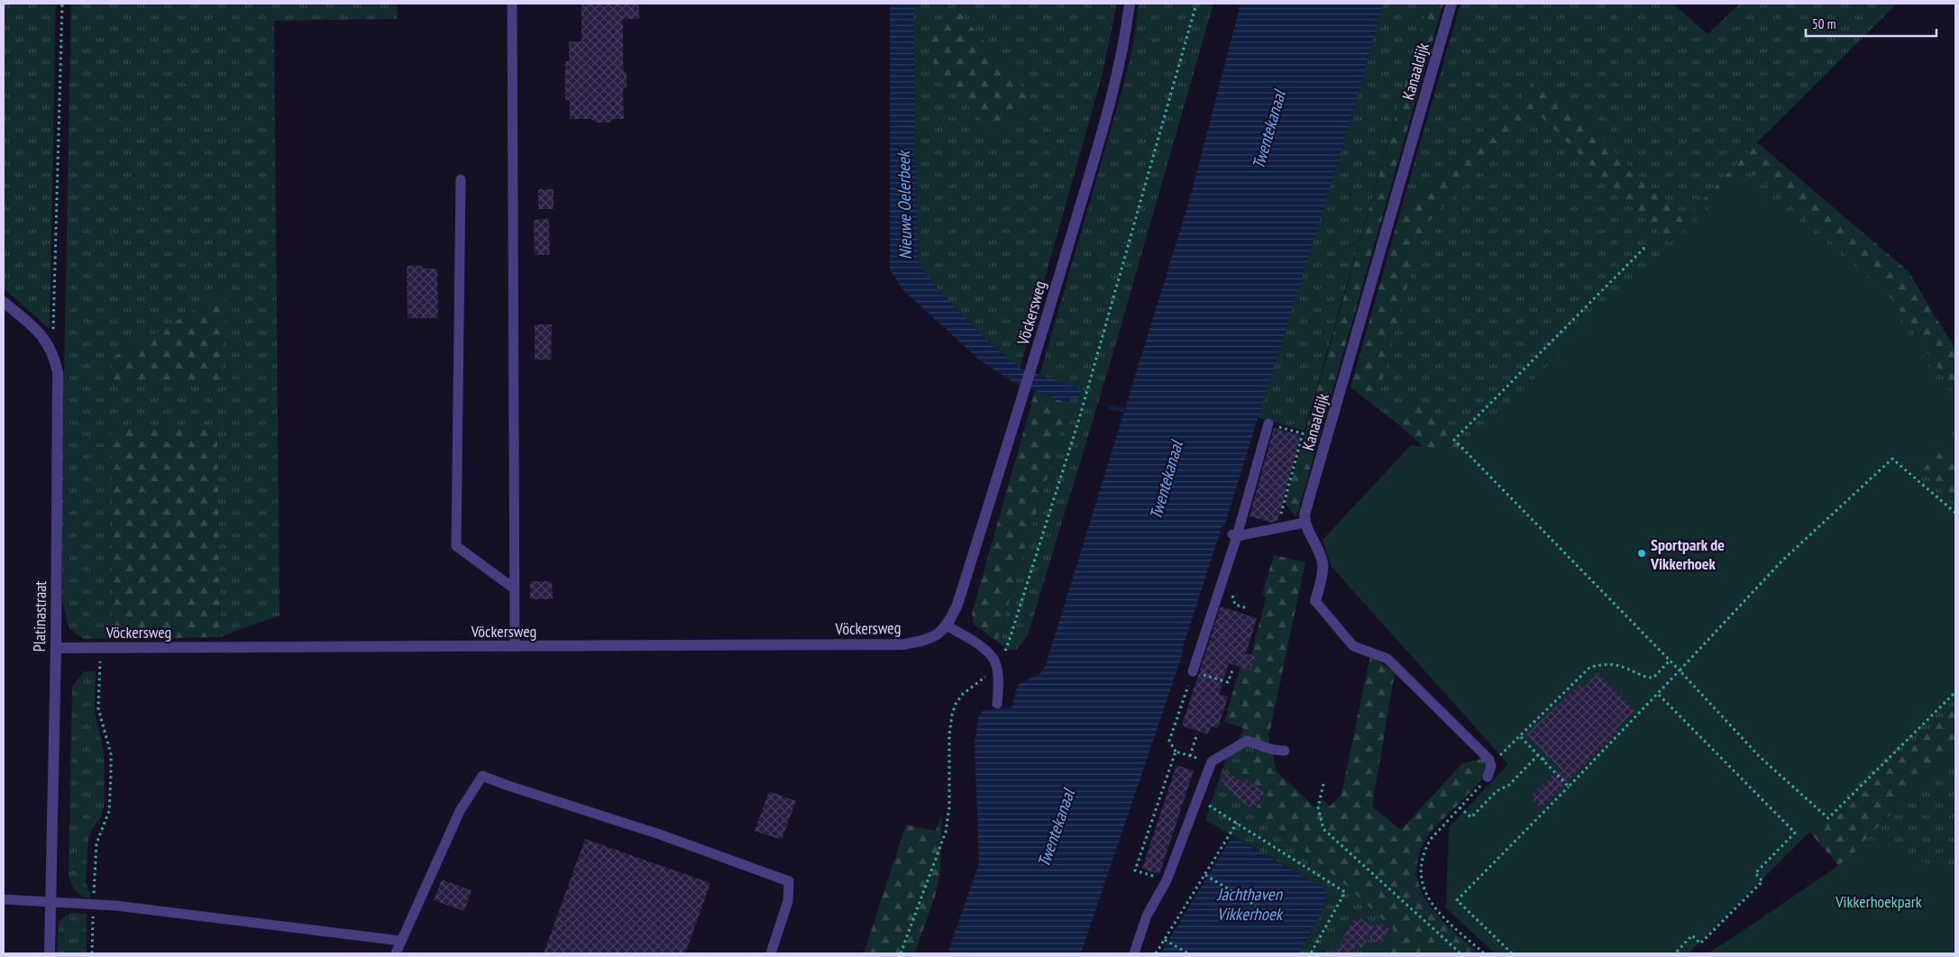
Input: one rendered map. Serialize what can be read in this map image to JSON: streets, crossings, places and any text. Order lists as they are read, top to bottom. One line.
{"streets":{"street":["Kanaaldijk","Vöckersweg","Platinastraat"]},"crossings":[["Vöckersweg","Platinastraat"]],"water":["Twentekanaal","Nieuwe Oelerbeek","Jachthaven Vikkerhoek"],"parks":["Vikkerhoekpark"],"places":["Sportpark de Vikkerhoek"],"scale_bar":"50 m"}
